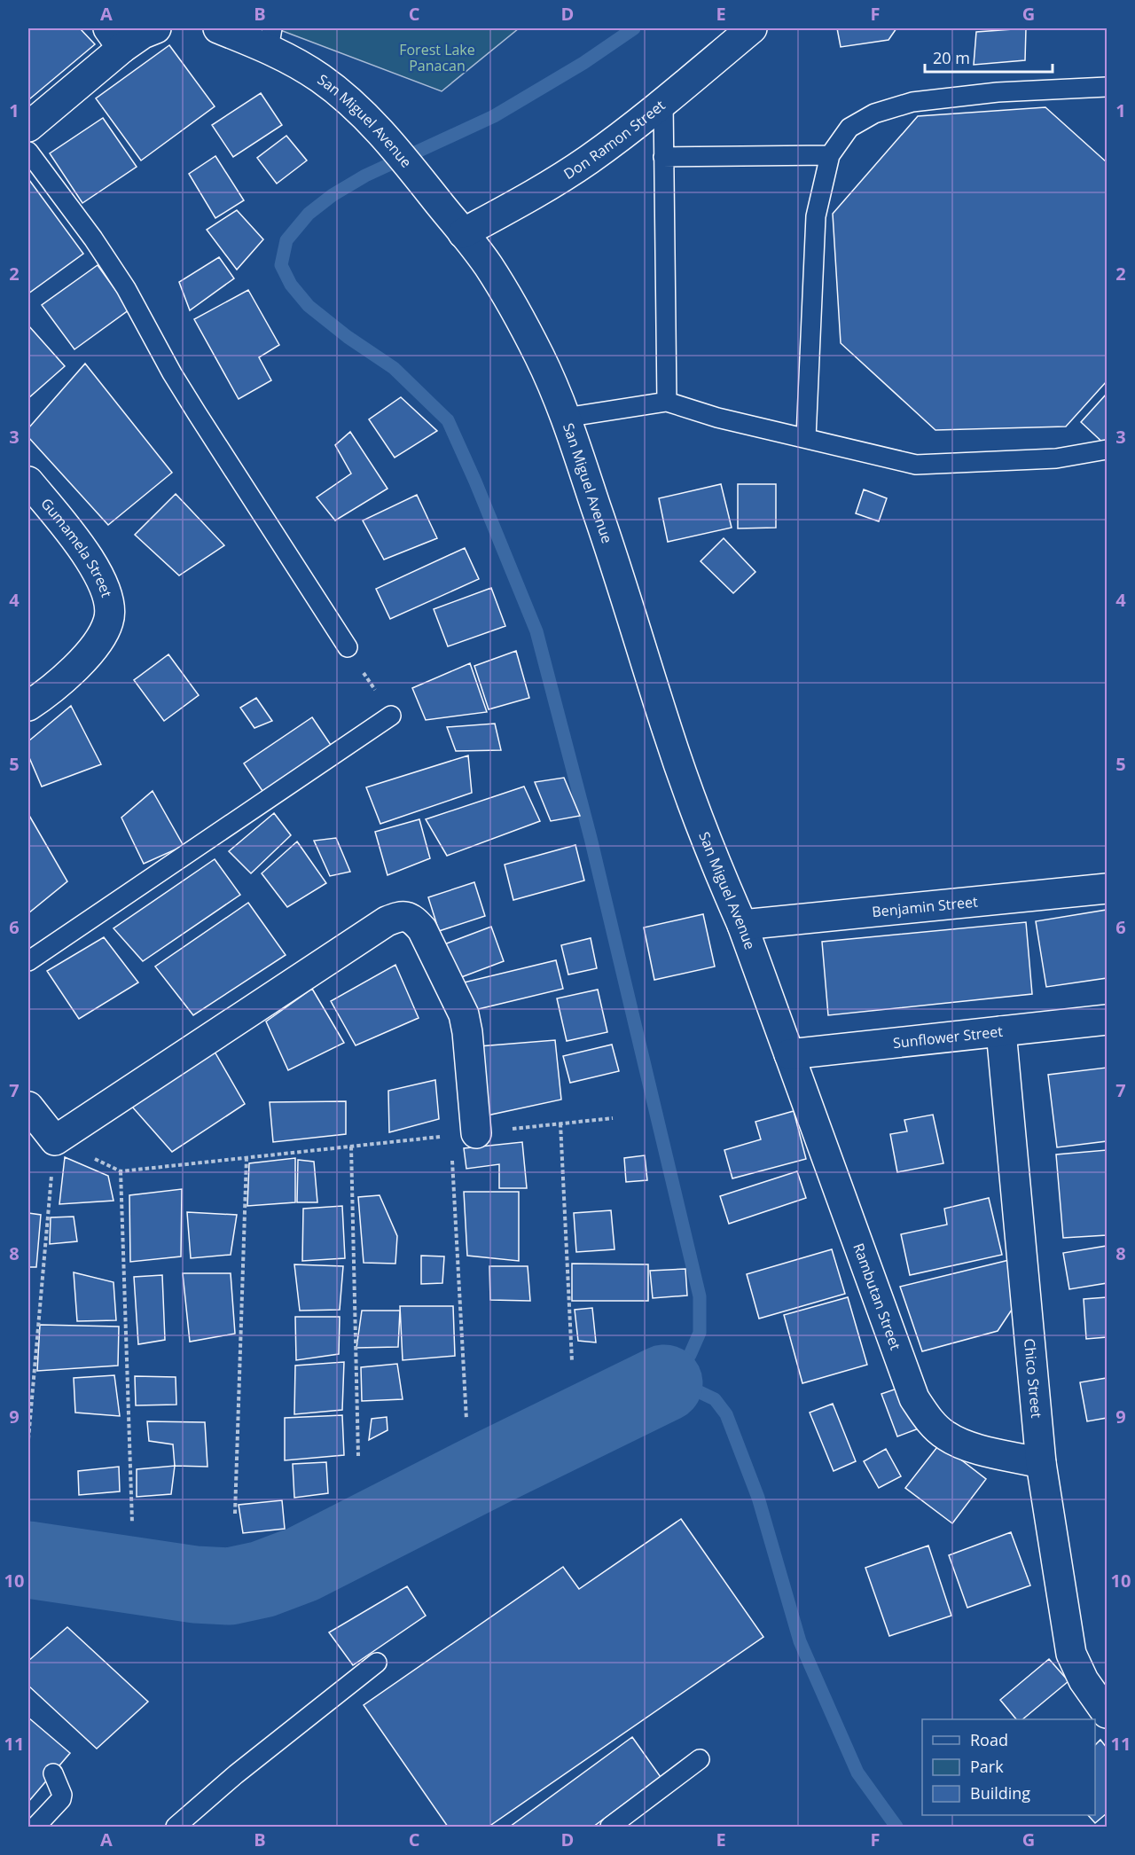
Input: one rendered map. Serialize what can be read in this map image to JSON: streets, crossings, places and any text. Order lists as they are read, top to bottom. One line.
{"streets":{"street":["San Miguel Avenue","Don Ramon Street","Gumamela Street","Benjamin Street","Sunflower Street","Rambutan Street","Chico Street"]},"crossings":[["San Miguel Avenue","Don Ramon Street"],["San Miguel Avenue","Benjamin Street"],["San Miguel Avenue","Sunflower Street"],["San Miguel Avenue","Rambutan Street"],["Sunflower Street","Rambutan Street"],["Sunflower Street","Chico Street"],["Rambutan Street","Chico Street"]],"parks":["Forest Lake Panacan"],"legend":["Road","Park","Building"],"scale_bar":"20 m","grid":{"columns":["A","B","C","D","E","F","G"],"rows":["1","2","3","4","5","6","7","8","9","10","11"]}}
